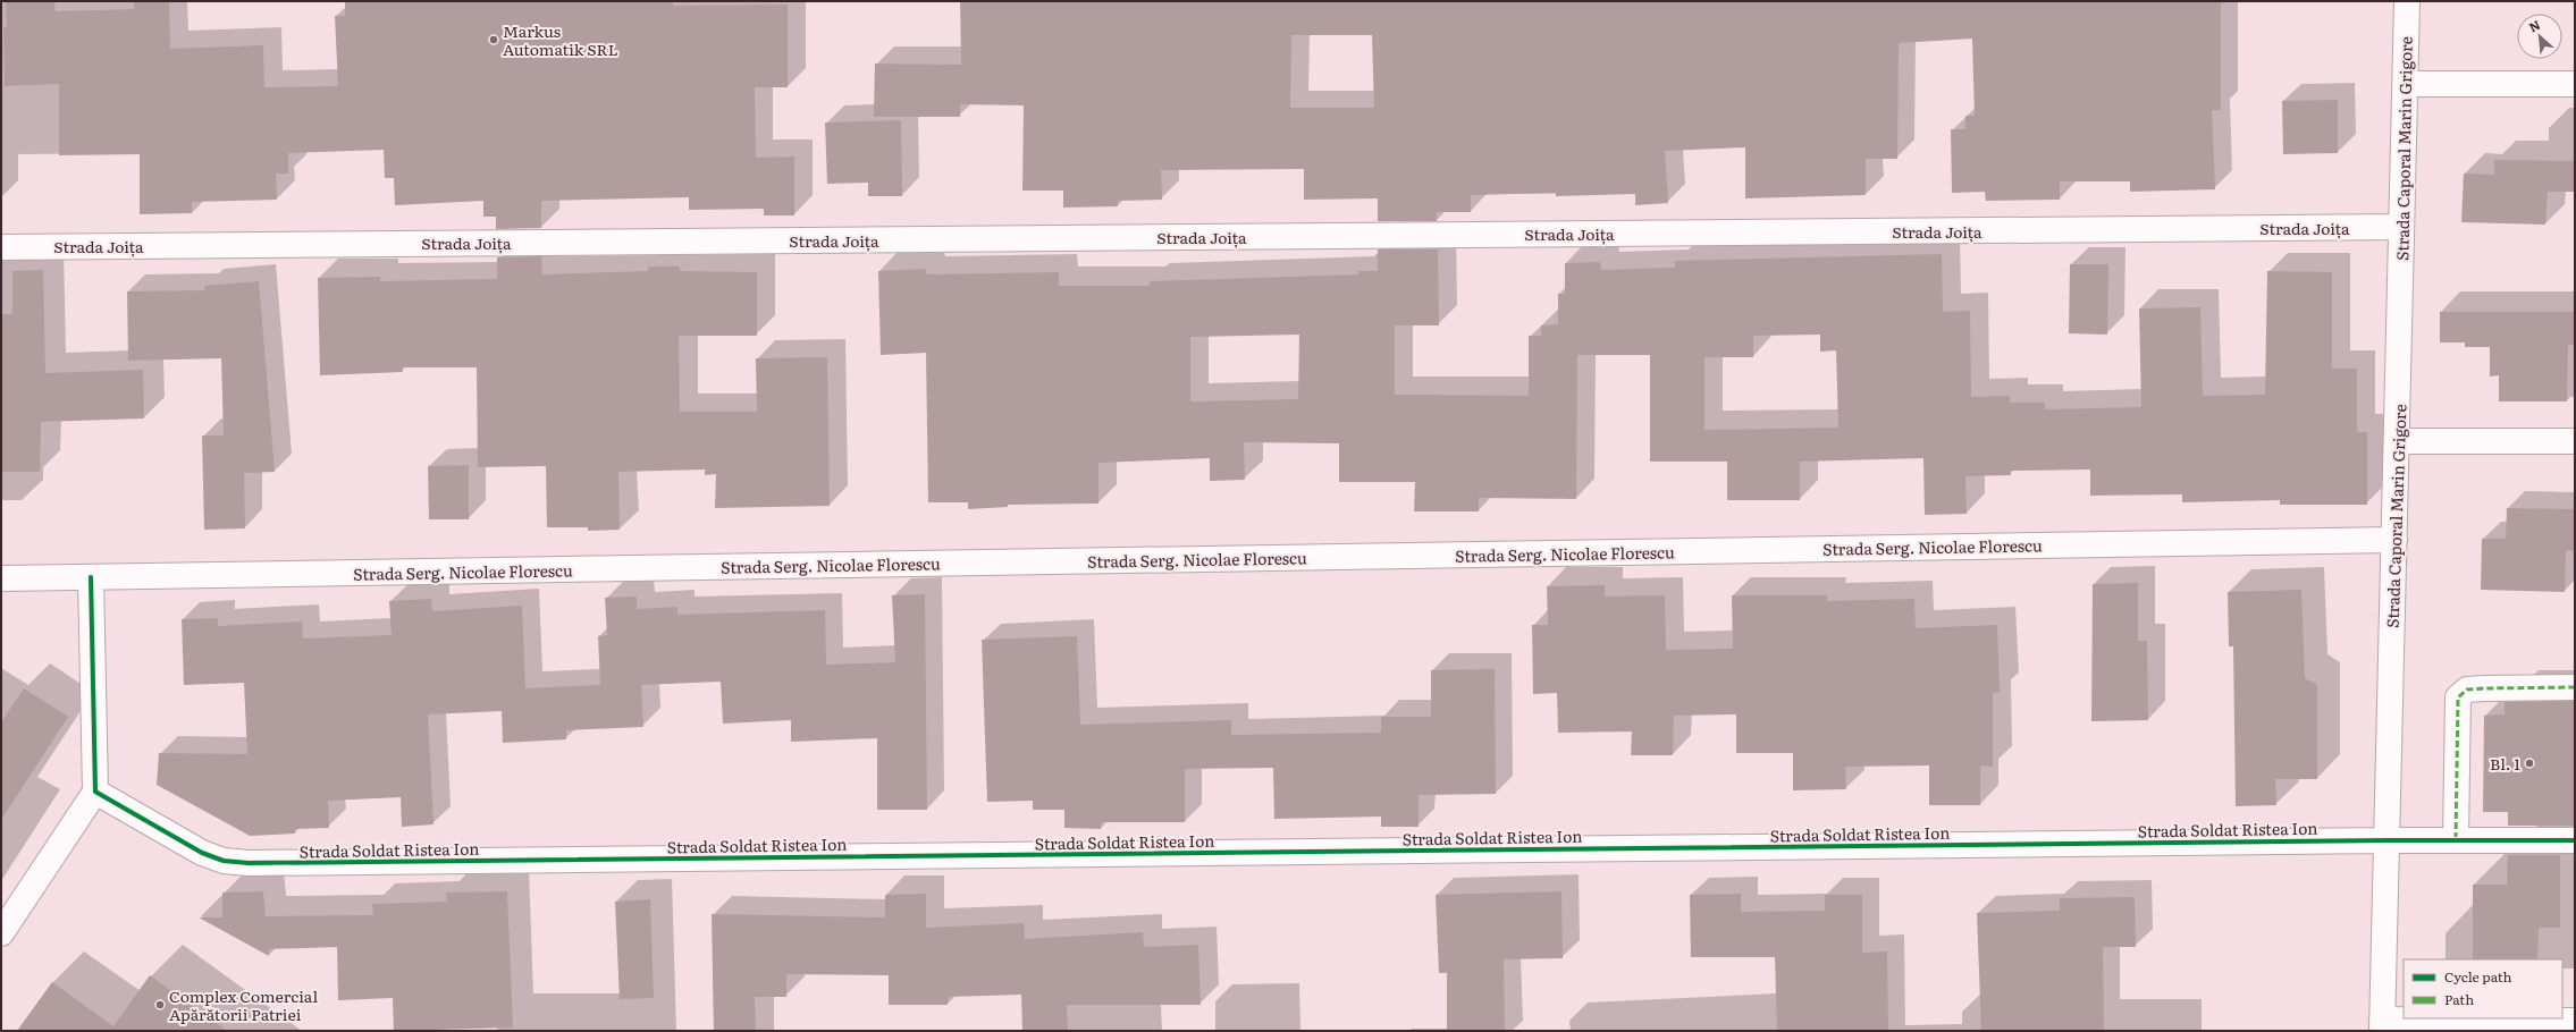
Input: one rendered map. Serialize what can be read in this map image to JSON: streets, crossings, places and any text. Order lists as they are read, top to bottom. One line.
{"streets":{"street":["Strada Caporal Marin Grigore","Strada Joița","Strada Serg. Nicolae Florescu","Strada Soldat Ristea Ion"]},"crossings":[["Strada Caporal Marin Grigore","Strada Joița"],["Strada Caporal Marin Grigore","Strada Serg. Nicolae Florescu"],["Strada Caporal Marin Grigore","Strada Soldat Ristea Ion"]],"places":["Markus Automatik SRL","Bl. 1","Complex Comercial Apărătorii Patriei"],"legend":["Cycle path","Path"],"north":"top left"}
